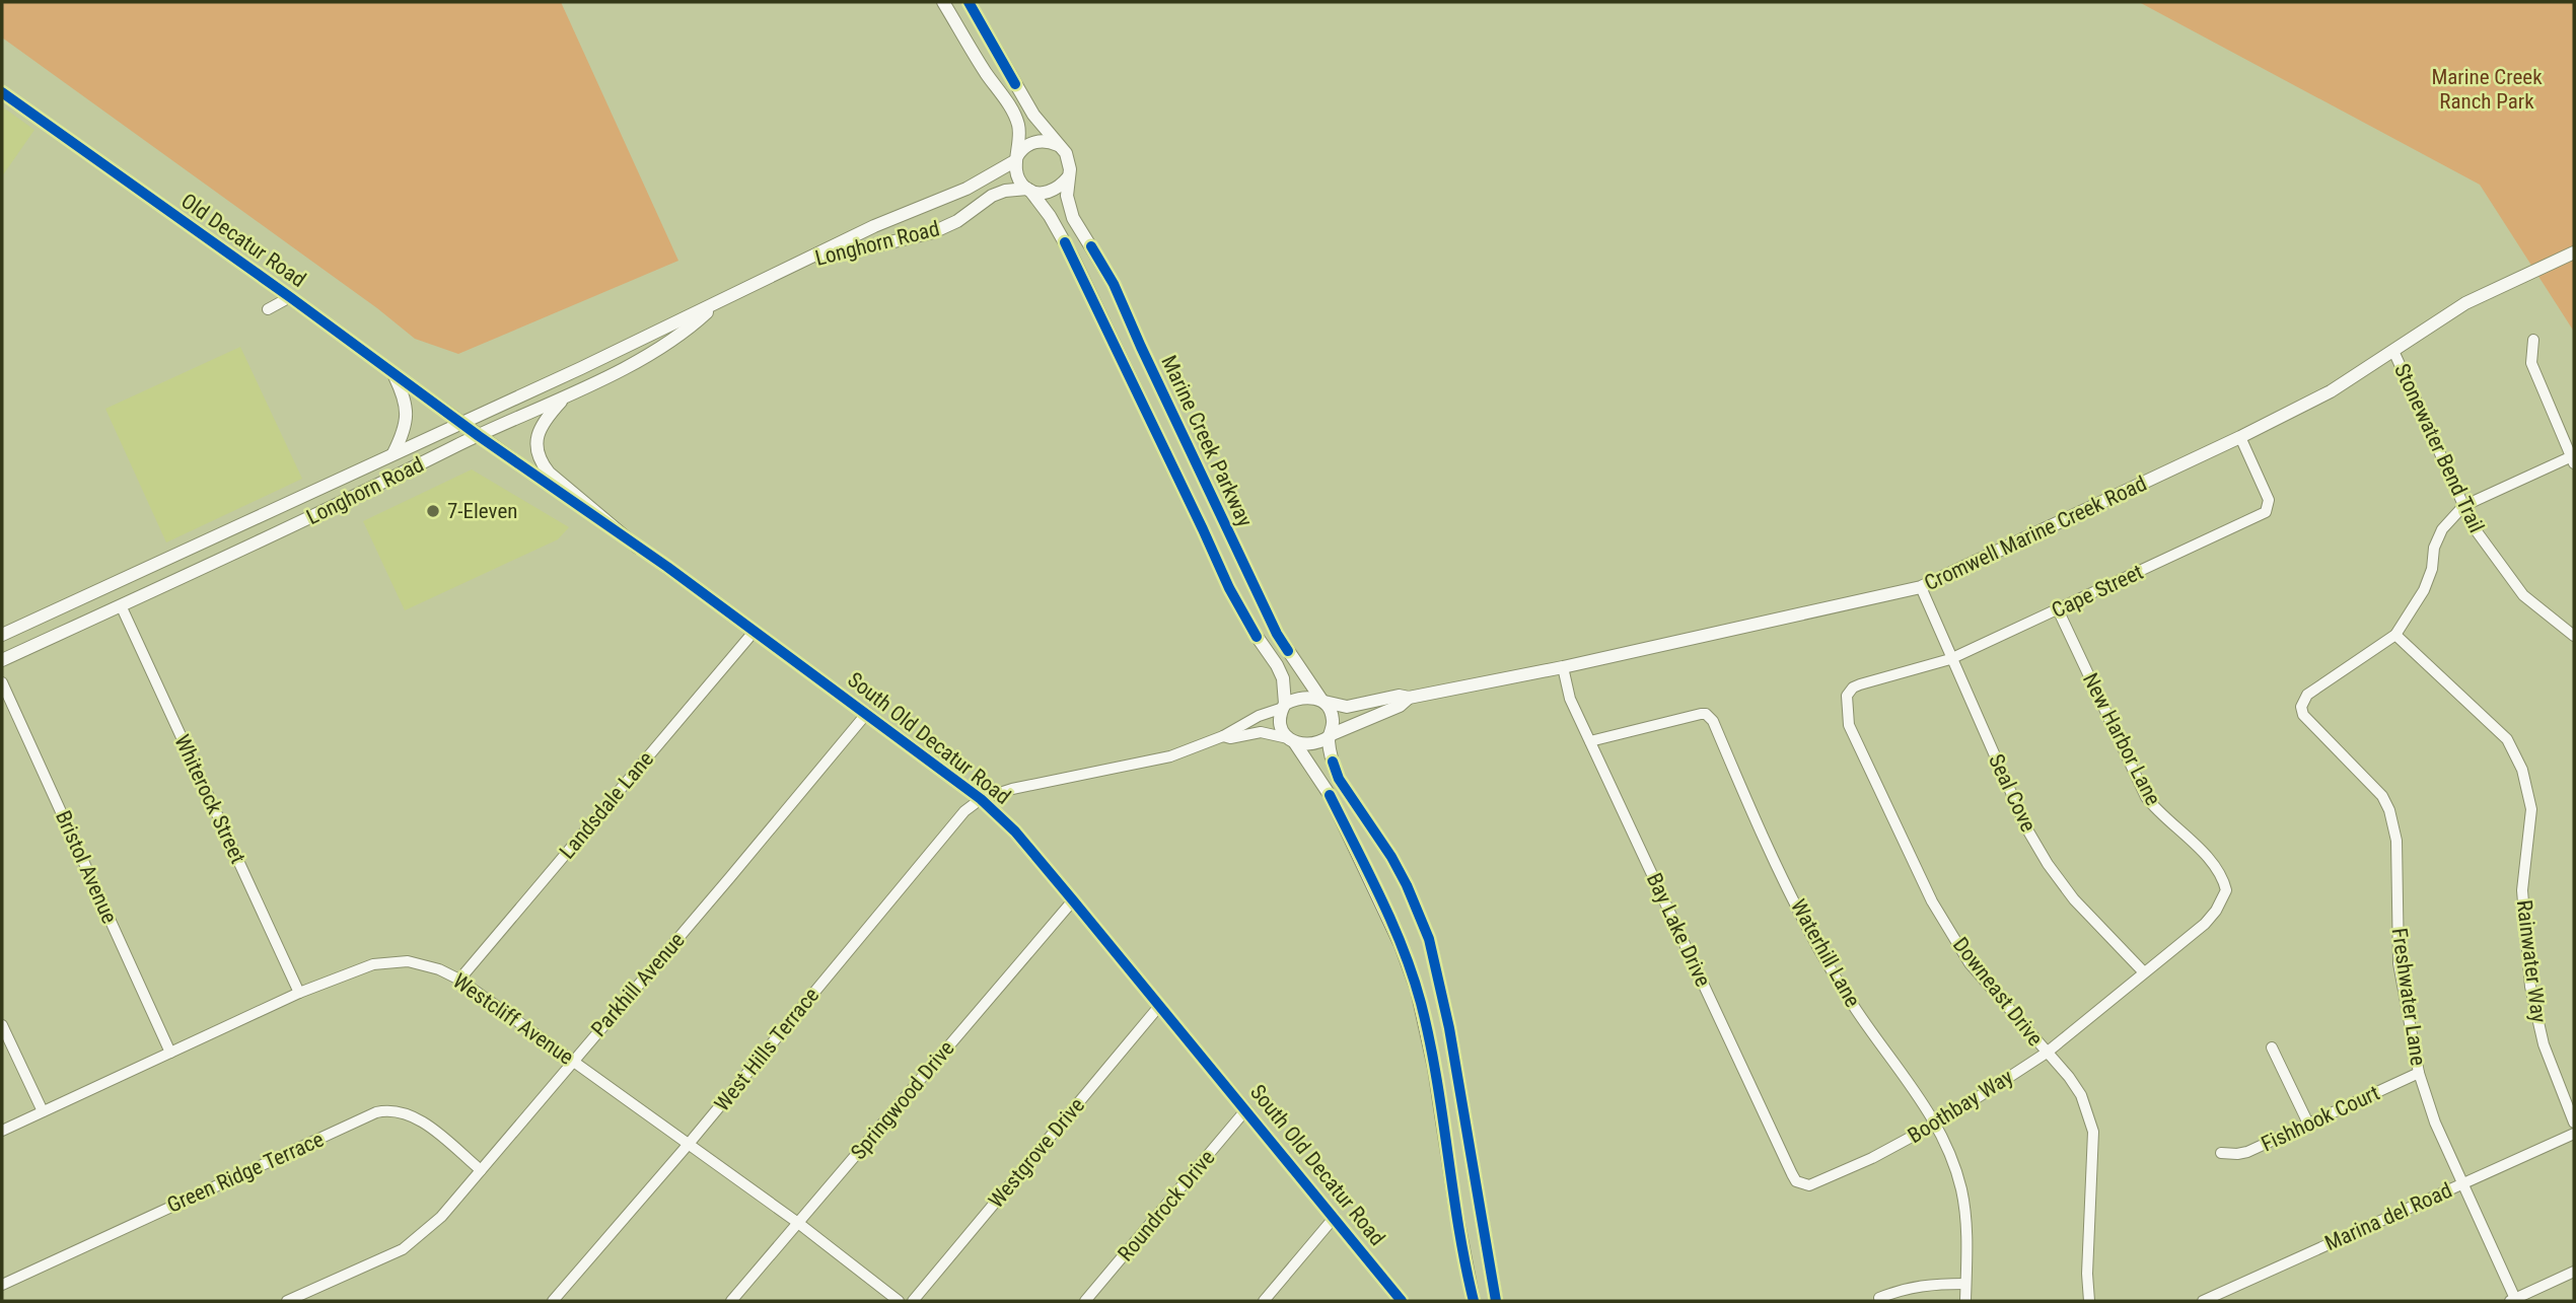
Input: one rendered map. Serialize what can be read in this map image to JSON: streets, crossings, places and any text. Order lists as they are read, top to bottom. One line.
{"streets":{"main road":["Longhorn Road","Marine Creek Parkway","Cromwell Marine Creek Road"],"street":["Old Decatur Road","Stonewater Bend Trail","Cape Street","South Old Decatur Road","New Harbor Lane","Seal Cove","Whiterock Street","Landsdale Lane","Bristol Avenue","Bay Lake Drive","Waterhill Lane","Rainwater Way","Parkhill Avenue","Downeast Drive","Freshwater Lane","Westcliff Avenue","West Hills Terrace","Springwood Drive","Boothbay Way","Fishhook Court","Westgrove Drive","Green Ridge Terrace","Roundrock Drive","Marina del Road"]},"crossings":[["Old Decatur Road","Longhorn Road"],["Old Decatur Road","South Old Decatur Road"],["Longhorn Road","Marine Creek Parkway"],["Longhorn Road","South Old Decatur Road"],["Longhorn Road","Whiterock Street"],["Marine Creek Parkway","Cromwell Marine Creek Road"],["Stonewater Bend Trail","Cromwell Marine Creek Road"],["Cromwell Marine Creek Road","Cape Street"],["Cromwell Marine Creek Road","Seal Cove"],["Cromwell Marine Creek Road","Bay Lake Drive"],["Cape Street","New Harbor Lane"],["Cape Street","Seal Cove"],["Cape Street","Downeast Drive"],["South Old Decatur Road","Landsdale Lane"],["South Old Decatur Road","Parkhill Avenue"],["South Old Decatur Road","West Hills Terrace"],["South Old Decatur Road","Springwood Drive"],["South Old Decatur Road","Westgrove Drive"],["South Old Decatur Road","Roundrock Drive"],["New Harbor Lane","Boothbay Way"],["Seal Cove","Boothbay Way"],["Whiterock Street","Westcliff Avenue"],["Landsdale Lane","Westcliff Avenue"],["Bristol Avenue","Westcliff Avenue"],["Bay Lake Drive","Waterhill Lane"],["Bay Lake Drive","Boothbay Way"],["Waterhill Lane","Boothbay Way"],["Rainwater Way","Freshwater Lane"],["Parkhill Avenue","Westcliff Avenue"],["Parkhill Avenue","Green Ridge Terrace"],["Downeast Drive","Boothbay Way"],["Freshwater Lane","Fishhook Court"],["Freshwater Lane","Marina del Road"],["Westcliff Avenue","West Hills Terrace"],["Westcliff Avenue","Springwood Drive"]],"parks":["Marine Creek Ranch Park"],"places":["7-Eleven"]}
